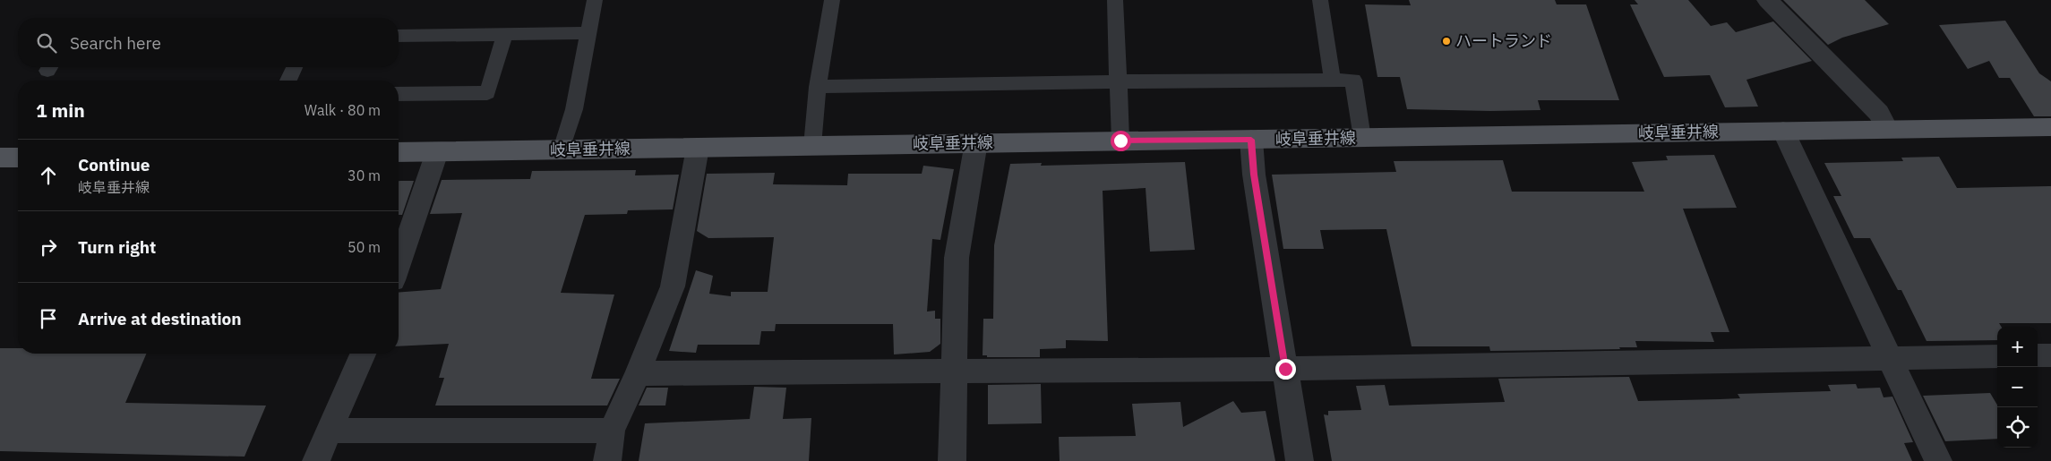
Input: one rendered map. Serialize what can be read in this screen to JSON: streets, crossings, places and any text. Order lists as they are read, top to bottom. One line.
{"streets":{"main road":["岐阜垂井線"]},"places":["ハートランド"],"page":{"search":"Search here","heading":["1 min","Walk · 80 m"],"list":[["Continue","岐阜垂井線","30 m"],["Turn right","50 m"],"Arrive at destination"],"map_buttons":["+","−"]}}
